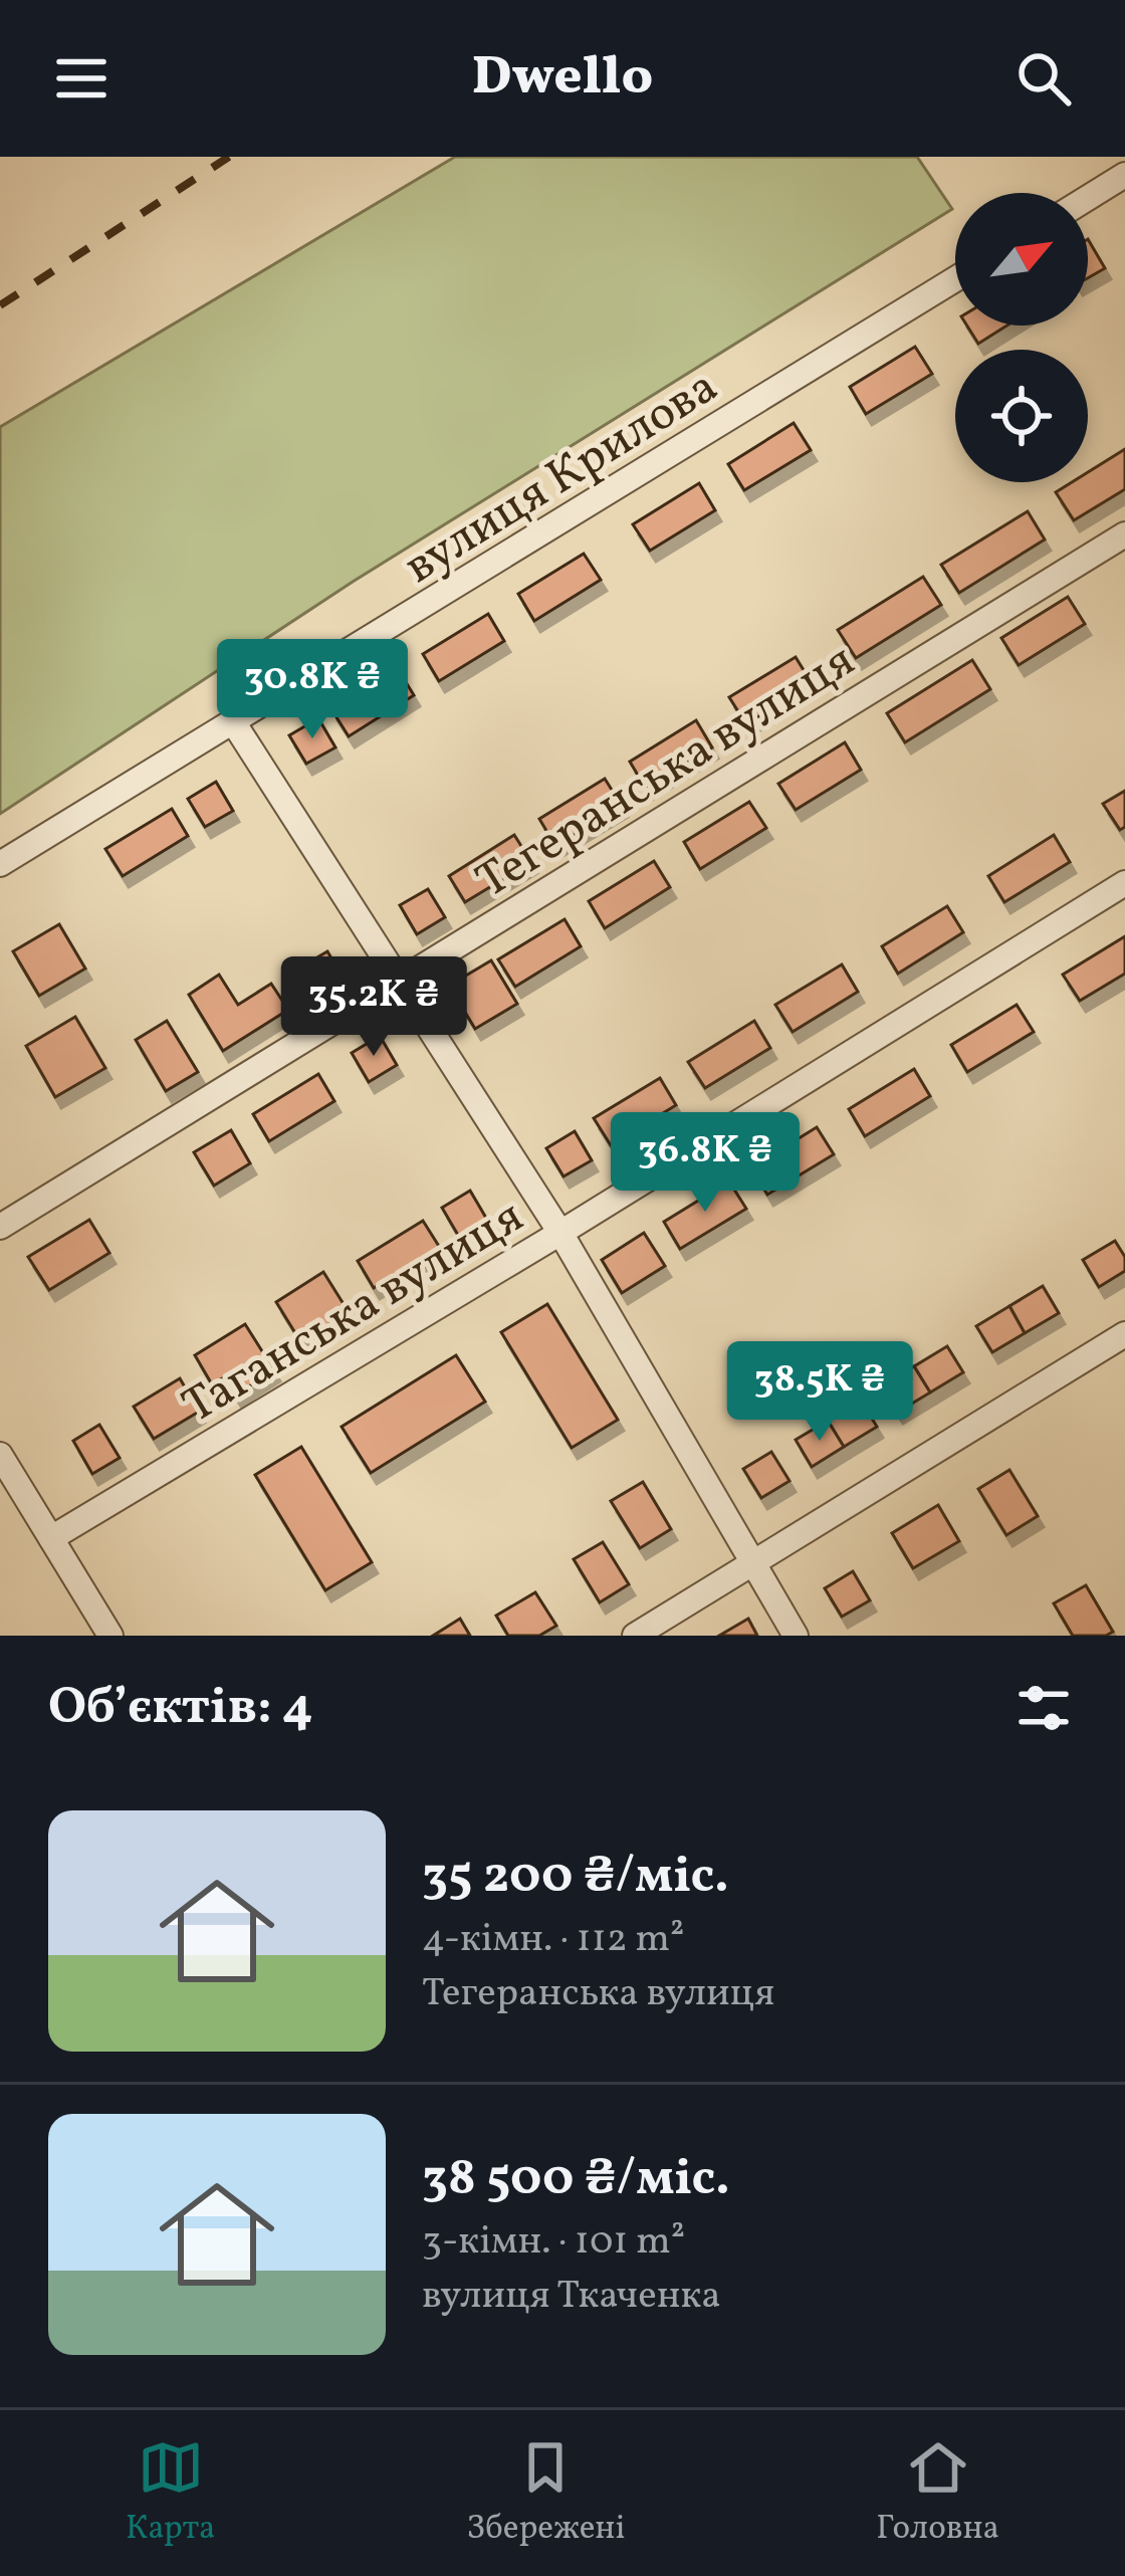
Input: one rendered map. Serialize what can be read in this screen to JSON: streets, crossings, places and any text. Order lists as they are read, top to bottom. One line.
{"streets":{"street":["вулиця Крилова","Тегеранська вулиця","Таганська вулиця"]},"north":"top right","page":{"header":"Dwello","price":["30.8K ₴","35.2K ₴","36.8K ₴","38.5K ₴"],"heading":"Об’єктів: 4","list":[{"name":"35 200 ₴/міс.","note":"4-кімн. · 112 m² · Тегеранська вулиця"},{"name":"38 500 ₴/міс.","note":"3-кімн. · 101 m² · вулиця Ткаченка"}],"tabs":["Карта","Збережені","Головна"]}}
